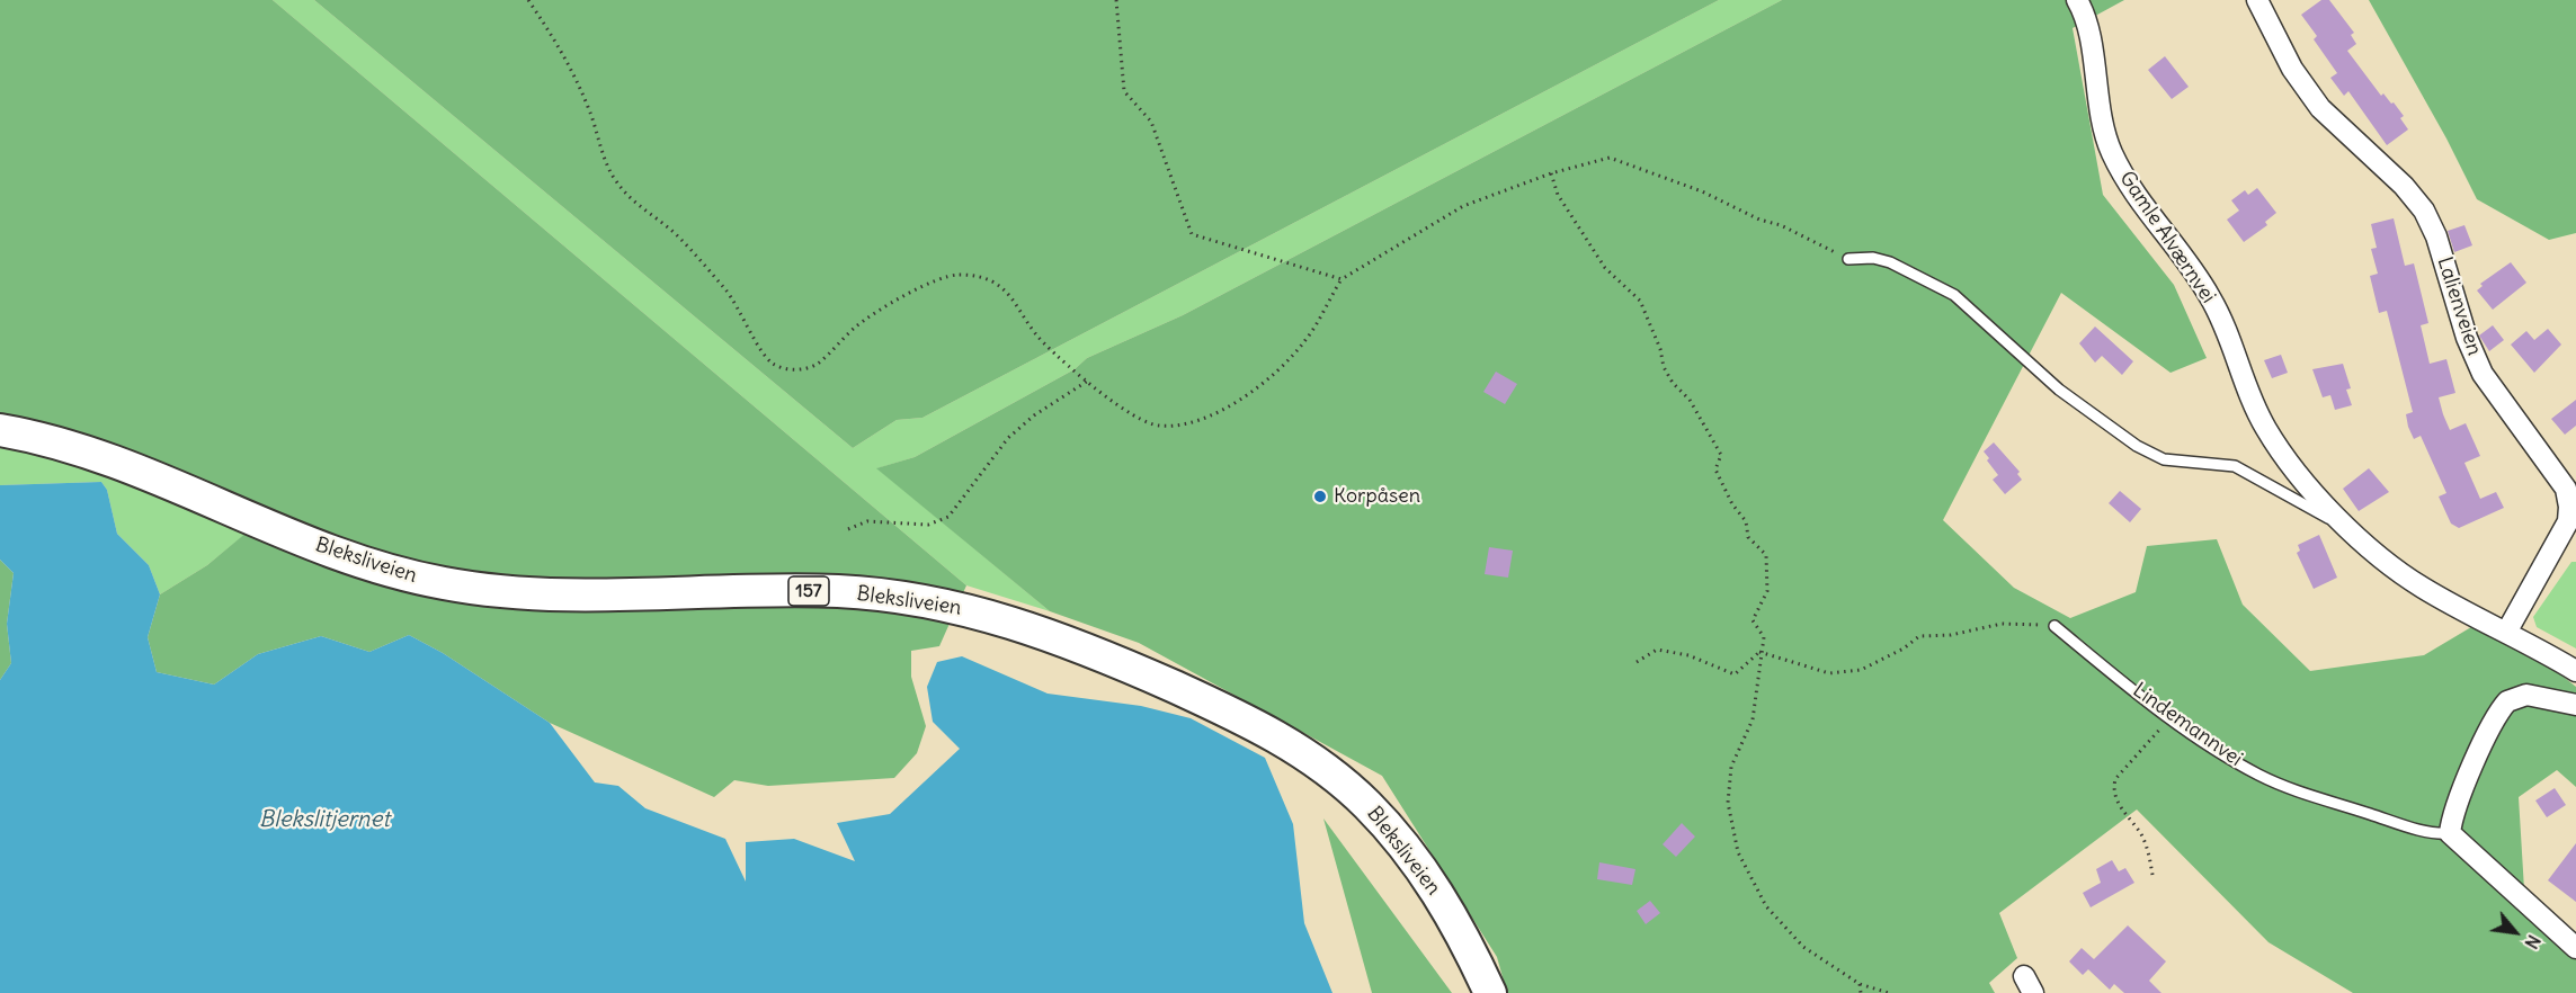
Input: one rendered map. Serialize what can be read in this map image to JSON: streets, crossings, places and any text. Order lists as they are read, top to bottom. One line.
{"streets":{"main road":["Bleksliveien","157"],"street":["Gamle Alværnvei","Lalienveien"],"lane":["Lindemannvei"]},"crossings":[["Gamle Alværnvei","Lalienveien"]],"water":["Blekslitjernet"],"places":["Korpåsen"],"north":"bottom right"}
